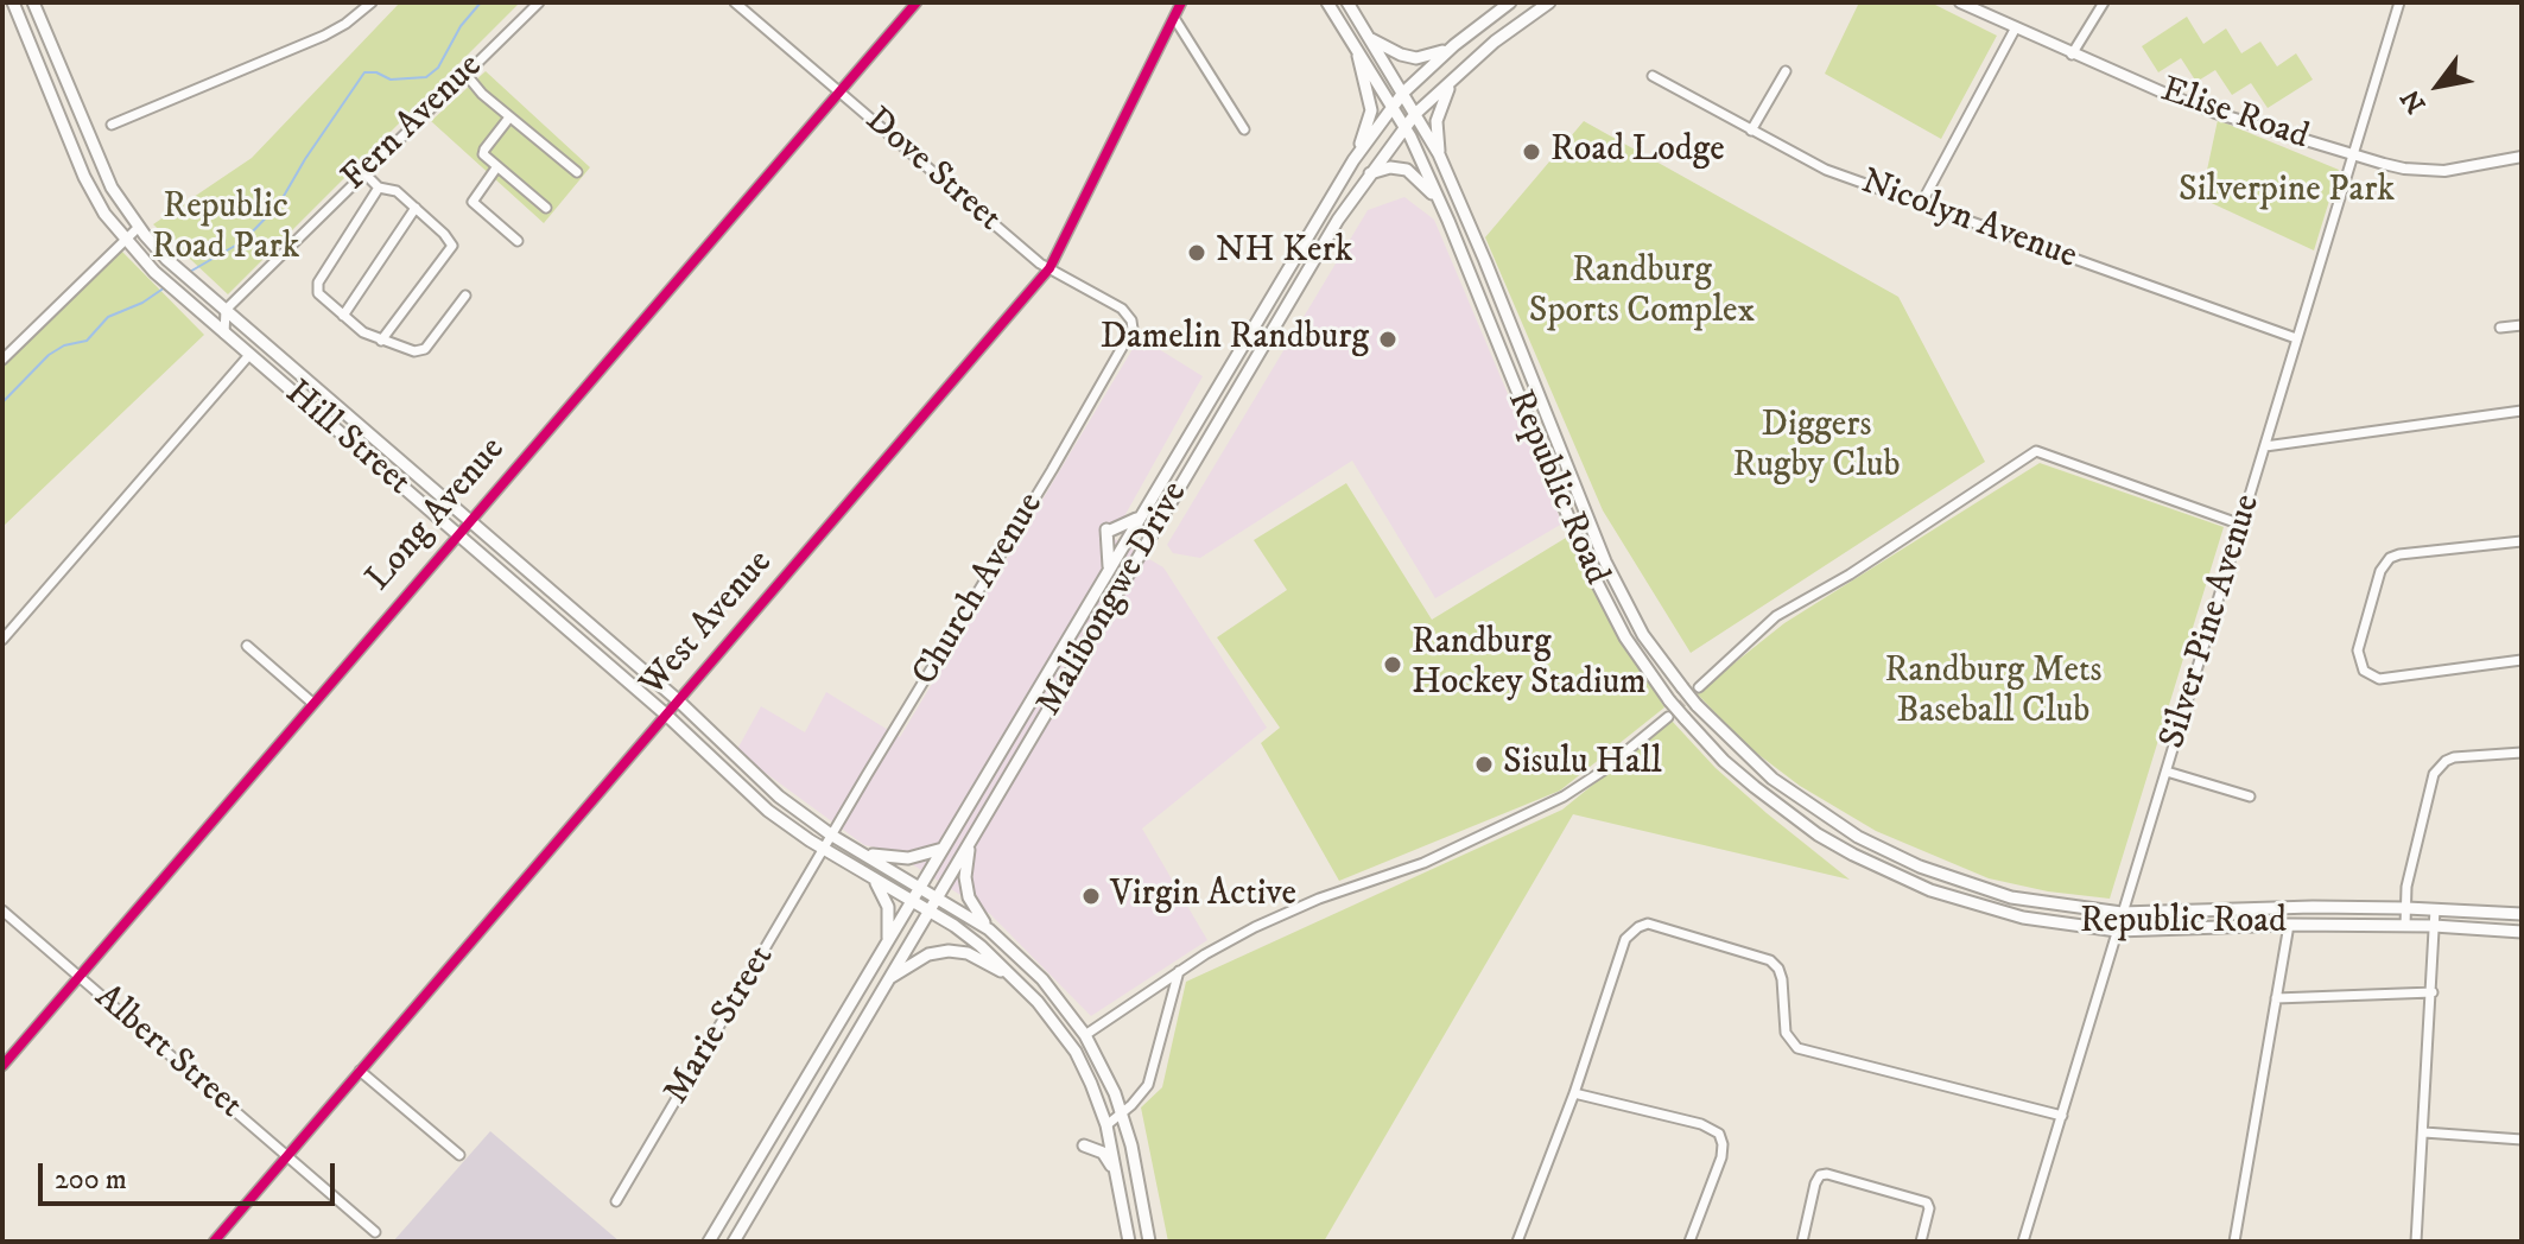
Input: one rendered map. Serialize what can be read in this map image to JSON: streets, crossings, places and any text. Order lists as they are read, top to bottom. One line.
{"streets":{"main road":["Hill Street","Republic Road","Malibongwe Drive"],"street":["Elise Road","Fern Avenue","Dove Street","Nicolyn Avenue","Long Avenue","Church Avenue","Silver Pine Avenue","West Avenue","Marie Street","Albert Street"]},"crossings":[["Elise Road","Silver Pine Avenue"],["Fern Avenue","Hill Street"],["Dove Street","Long Avenue"],["Dove Street","Church Avenue"],["Dove Street","West Avenue"],["Nicolyn Avenue","Silver Pine Avenue"],["Hill Street","Long Avenue"],["Hill Street","Church Avenue"],["Hill Street","Malibongwe Drive"],["Hill Street","West Avenue"],["Hill Street","Marie Street"],["Republic Road","Malibongwe Drive"],["Republic Road","Silver Pine Avenue"],["Long Avenue","Albert Street"],["Church Avenue","Marie Street"],["West Avenue","Albert Street"]],"parks":["Silverpine Park","Republic Road Park","Randburg Sports Complex","Diggers Rugby Club","Randburg Mets Baseball Club"],"places":["Road Lodge","NH Kerk","Damelin Randburg","Randburg Hockey Stadium","Sisulu Hall","Virgin Active"],"scale_bar":"200 m","north":"bottom left"}
